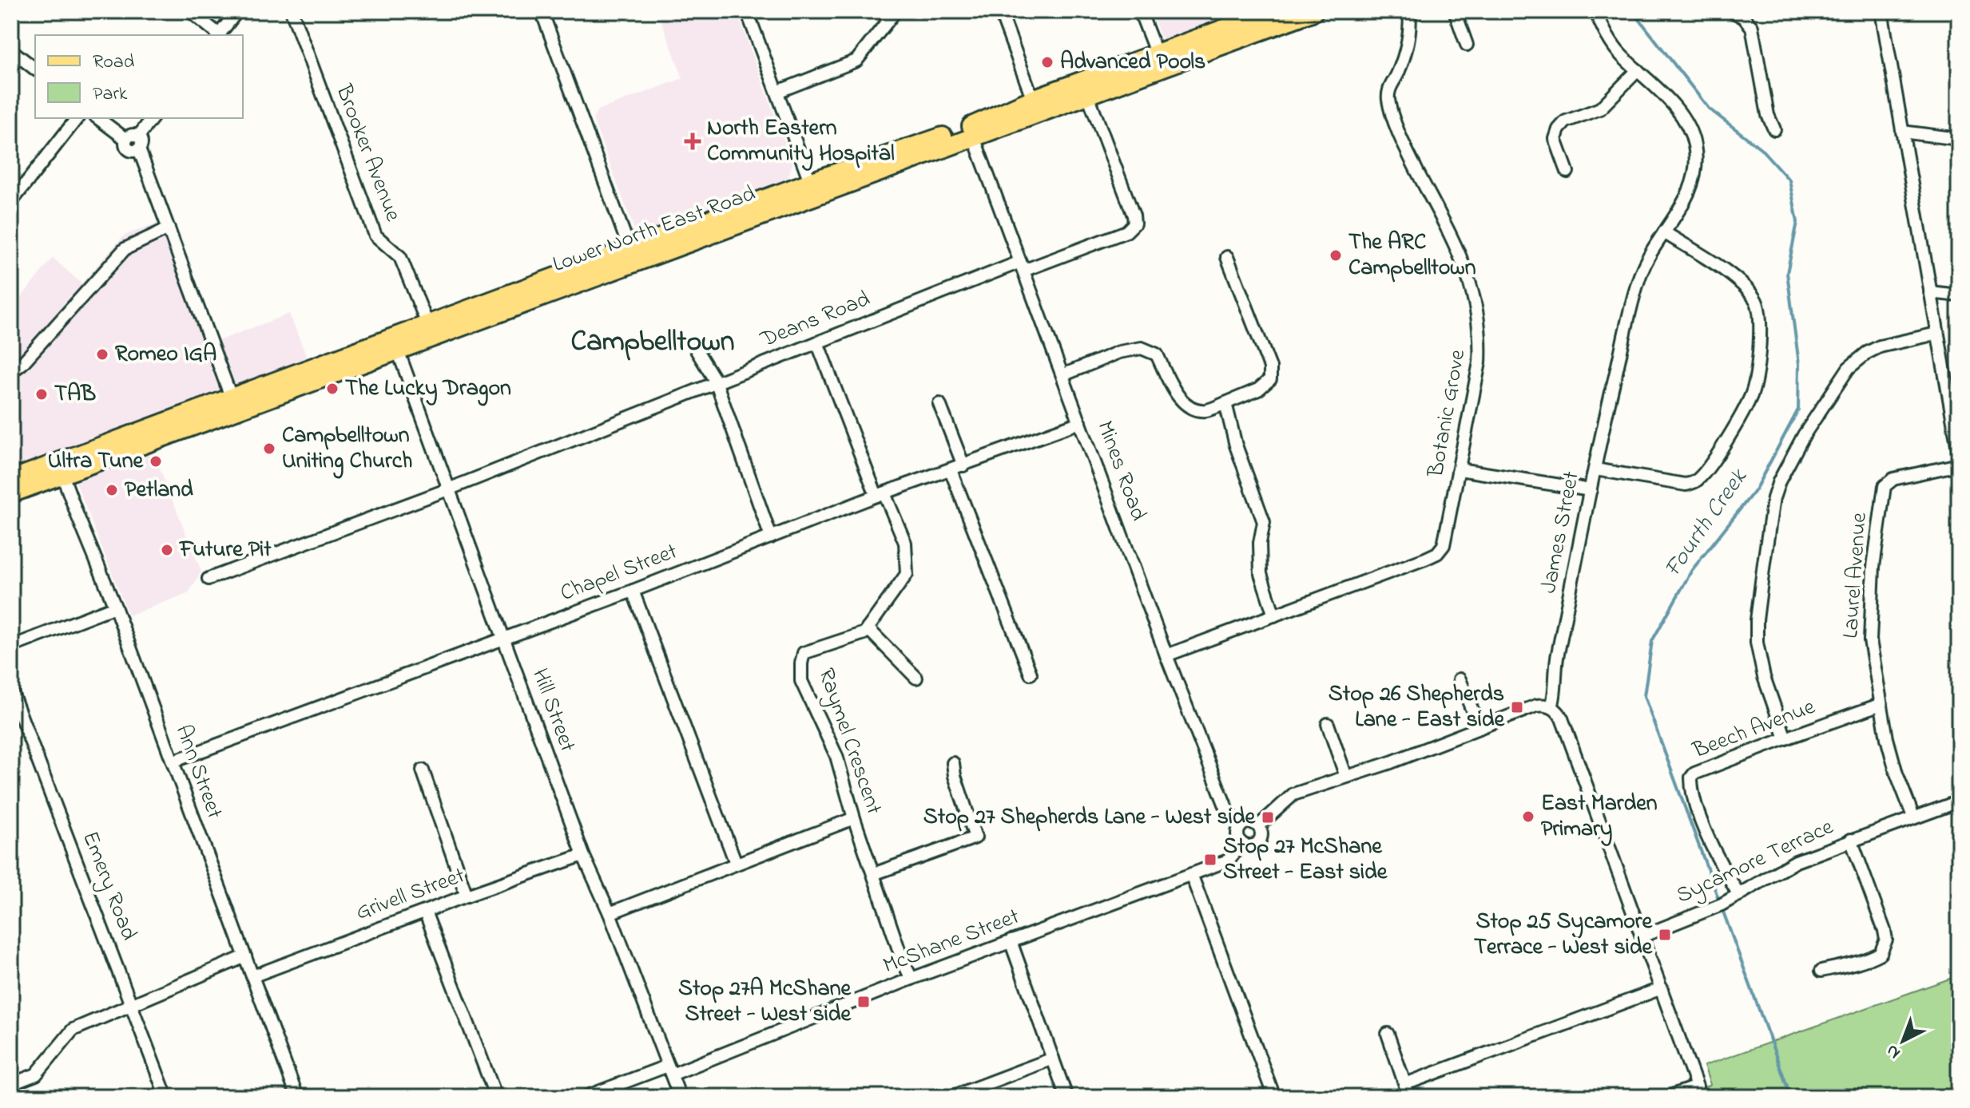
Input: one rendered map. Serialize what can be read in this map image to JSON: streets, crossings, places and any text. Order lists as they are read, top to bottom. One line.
{"streets":{"main road":["Lower North East Road"],"street":["Brooker Avenue","Deans Road","Botanic Grove","Mines Road","James Street","Chapel Street","Laurel Avenue","Hill Street","Beech Avenue","Raymel Crescent","Ann Street","Sycamore Terrace","Emery Road","Grivell Street","McShane Street"]},"crossings":[["Brooker Avenue","Lower North East Road"],["Lower North East Road","Deans Road"],["Lower North East Road","Mines Road"],["Lower North East Road","Hill Street"],["Lower North East Road","Ann Street"],["Deans Road","Mines Road"],["Deans Road","Hill Street"],["Deans Road","Raymel Crescent"],["Botanic Grove","Mines Road"],["Mines Road","Chapel Street"],["Mines Road","McShane Street"],["Chapel Street","Hill Street"],["Chapel Street","Raymel Crescent"],["Chapel Street","Ann Street"],["Laurel Avenue","Beech Avenue"],["Laurel Avenue","Sycamore Terrace"],["Hill Street","Grivell Street"],["Hill Street","McShane Street"],["Beech Avenue","Sycamore Terrace"],["Raymel Crescent","McShane Street"],["Ann Street","Grivell Street"]],"districts":["Campbelltown"],"water":["Fourth Creek"],"places":{"other":["Advanced Pools","The ARC Campbelltown","Romeo IGA","The Lucky Dragon","TAB","Campbelltown Uniting Church","Ultra Tune","Petland","Future Pit","East Marden Primary"],"health":["North Eastern Community Hospital"],"transit":["Stop 26 Shepherds Lane - East side","Stop 27 Shepherds Lane - West side","Stop 27 McShane Street - East side","Stop 25 Sycamore Terrace - West side","Stop 27A McShane Street - West side"]},"legend":["Road","Park"],"north":"bottom left"}
